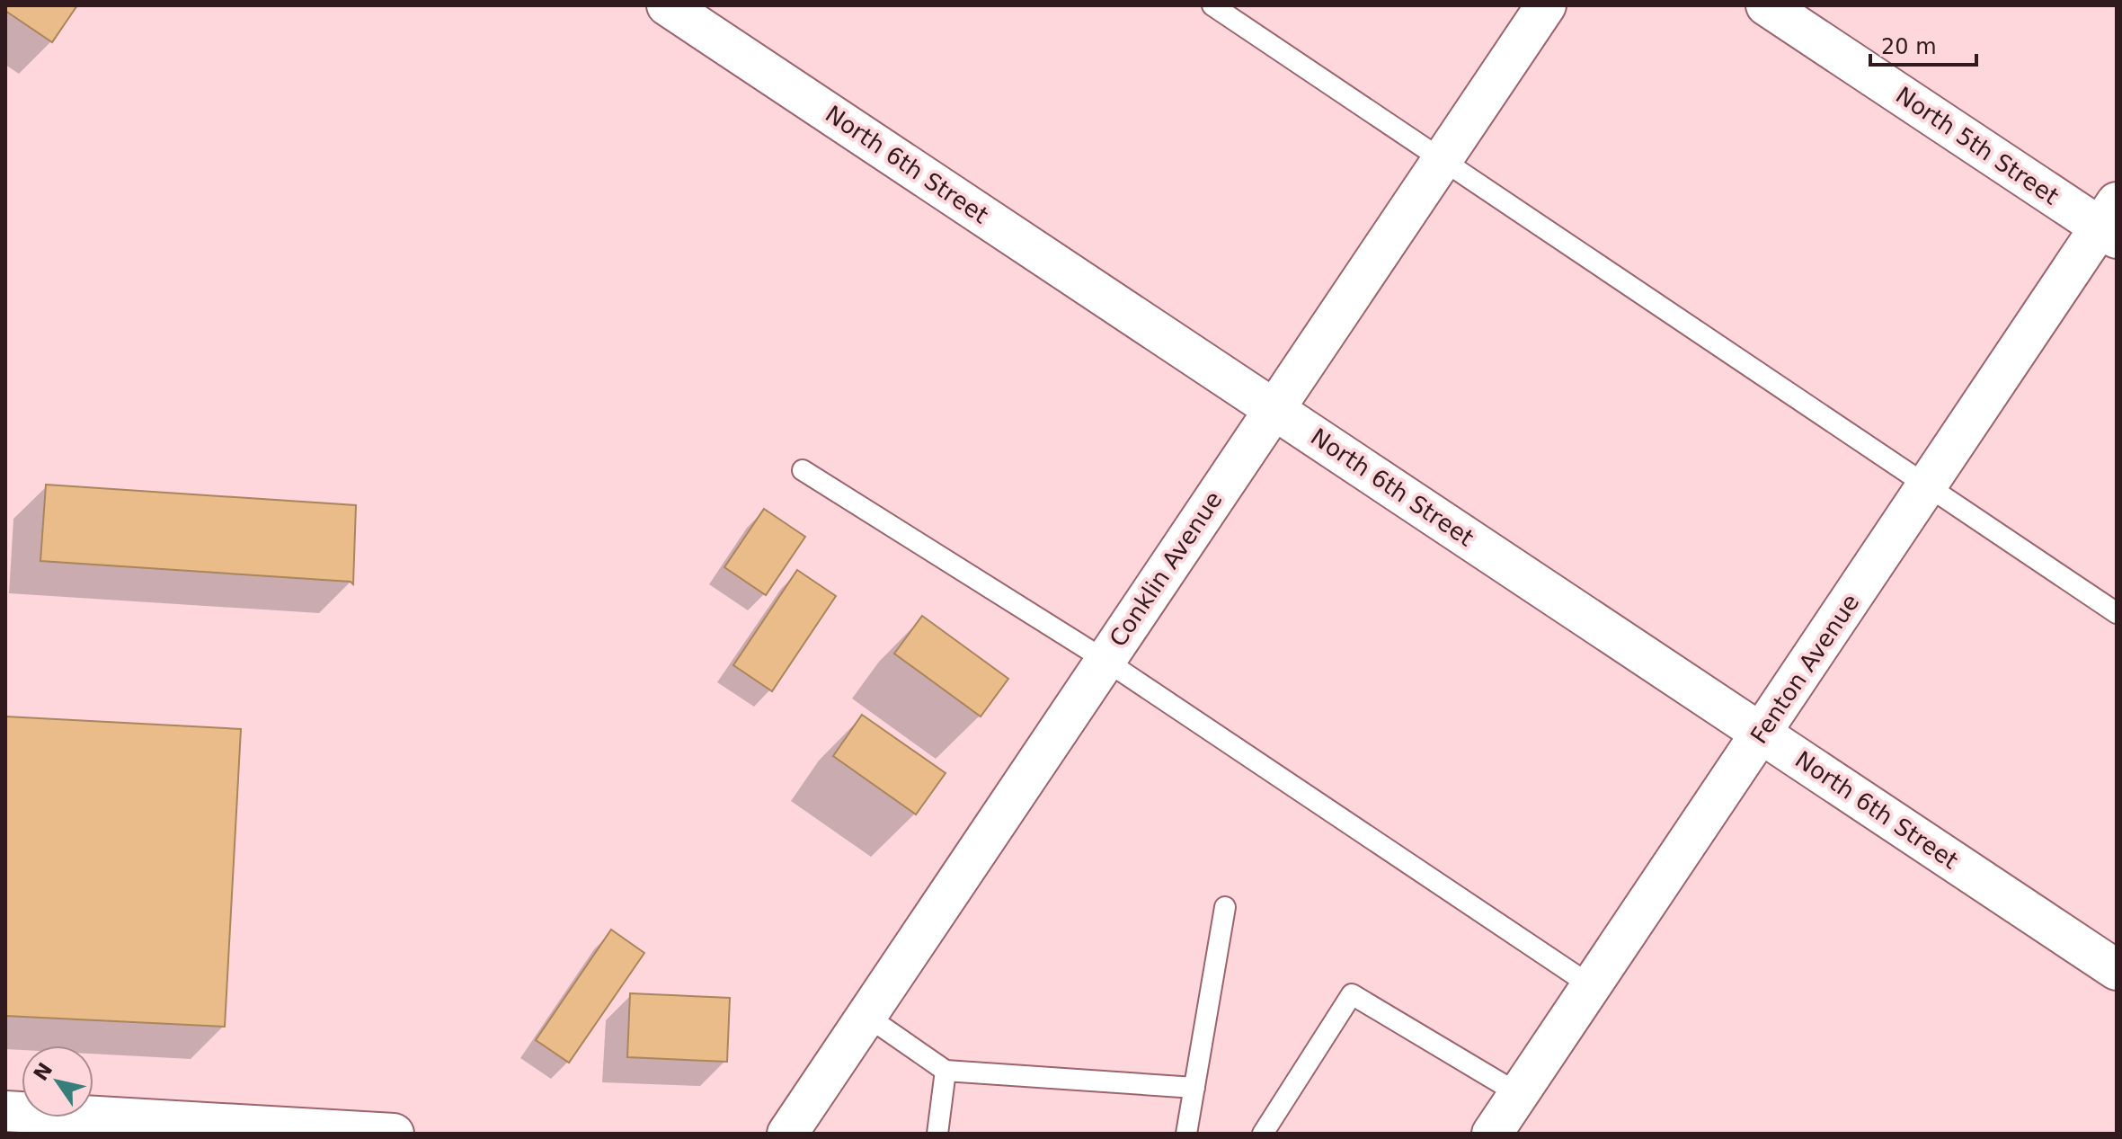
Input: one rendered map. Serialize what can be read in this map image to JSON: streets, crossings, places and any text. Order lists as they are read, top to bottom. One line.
{"streets":{"street":["North 5th Street","North 6th Street","Conklin Avenue","Fenton Avenue"]},"crossings":[["North 5th Street","Fenton Avenue"],["North 6th Street","Conklin Avenue"],["North 6th Street","Fenton Avenue"]],"scale_bar":"20 m","north":"top left"}
